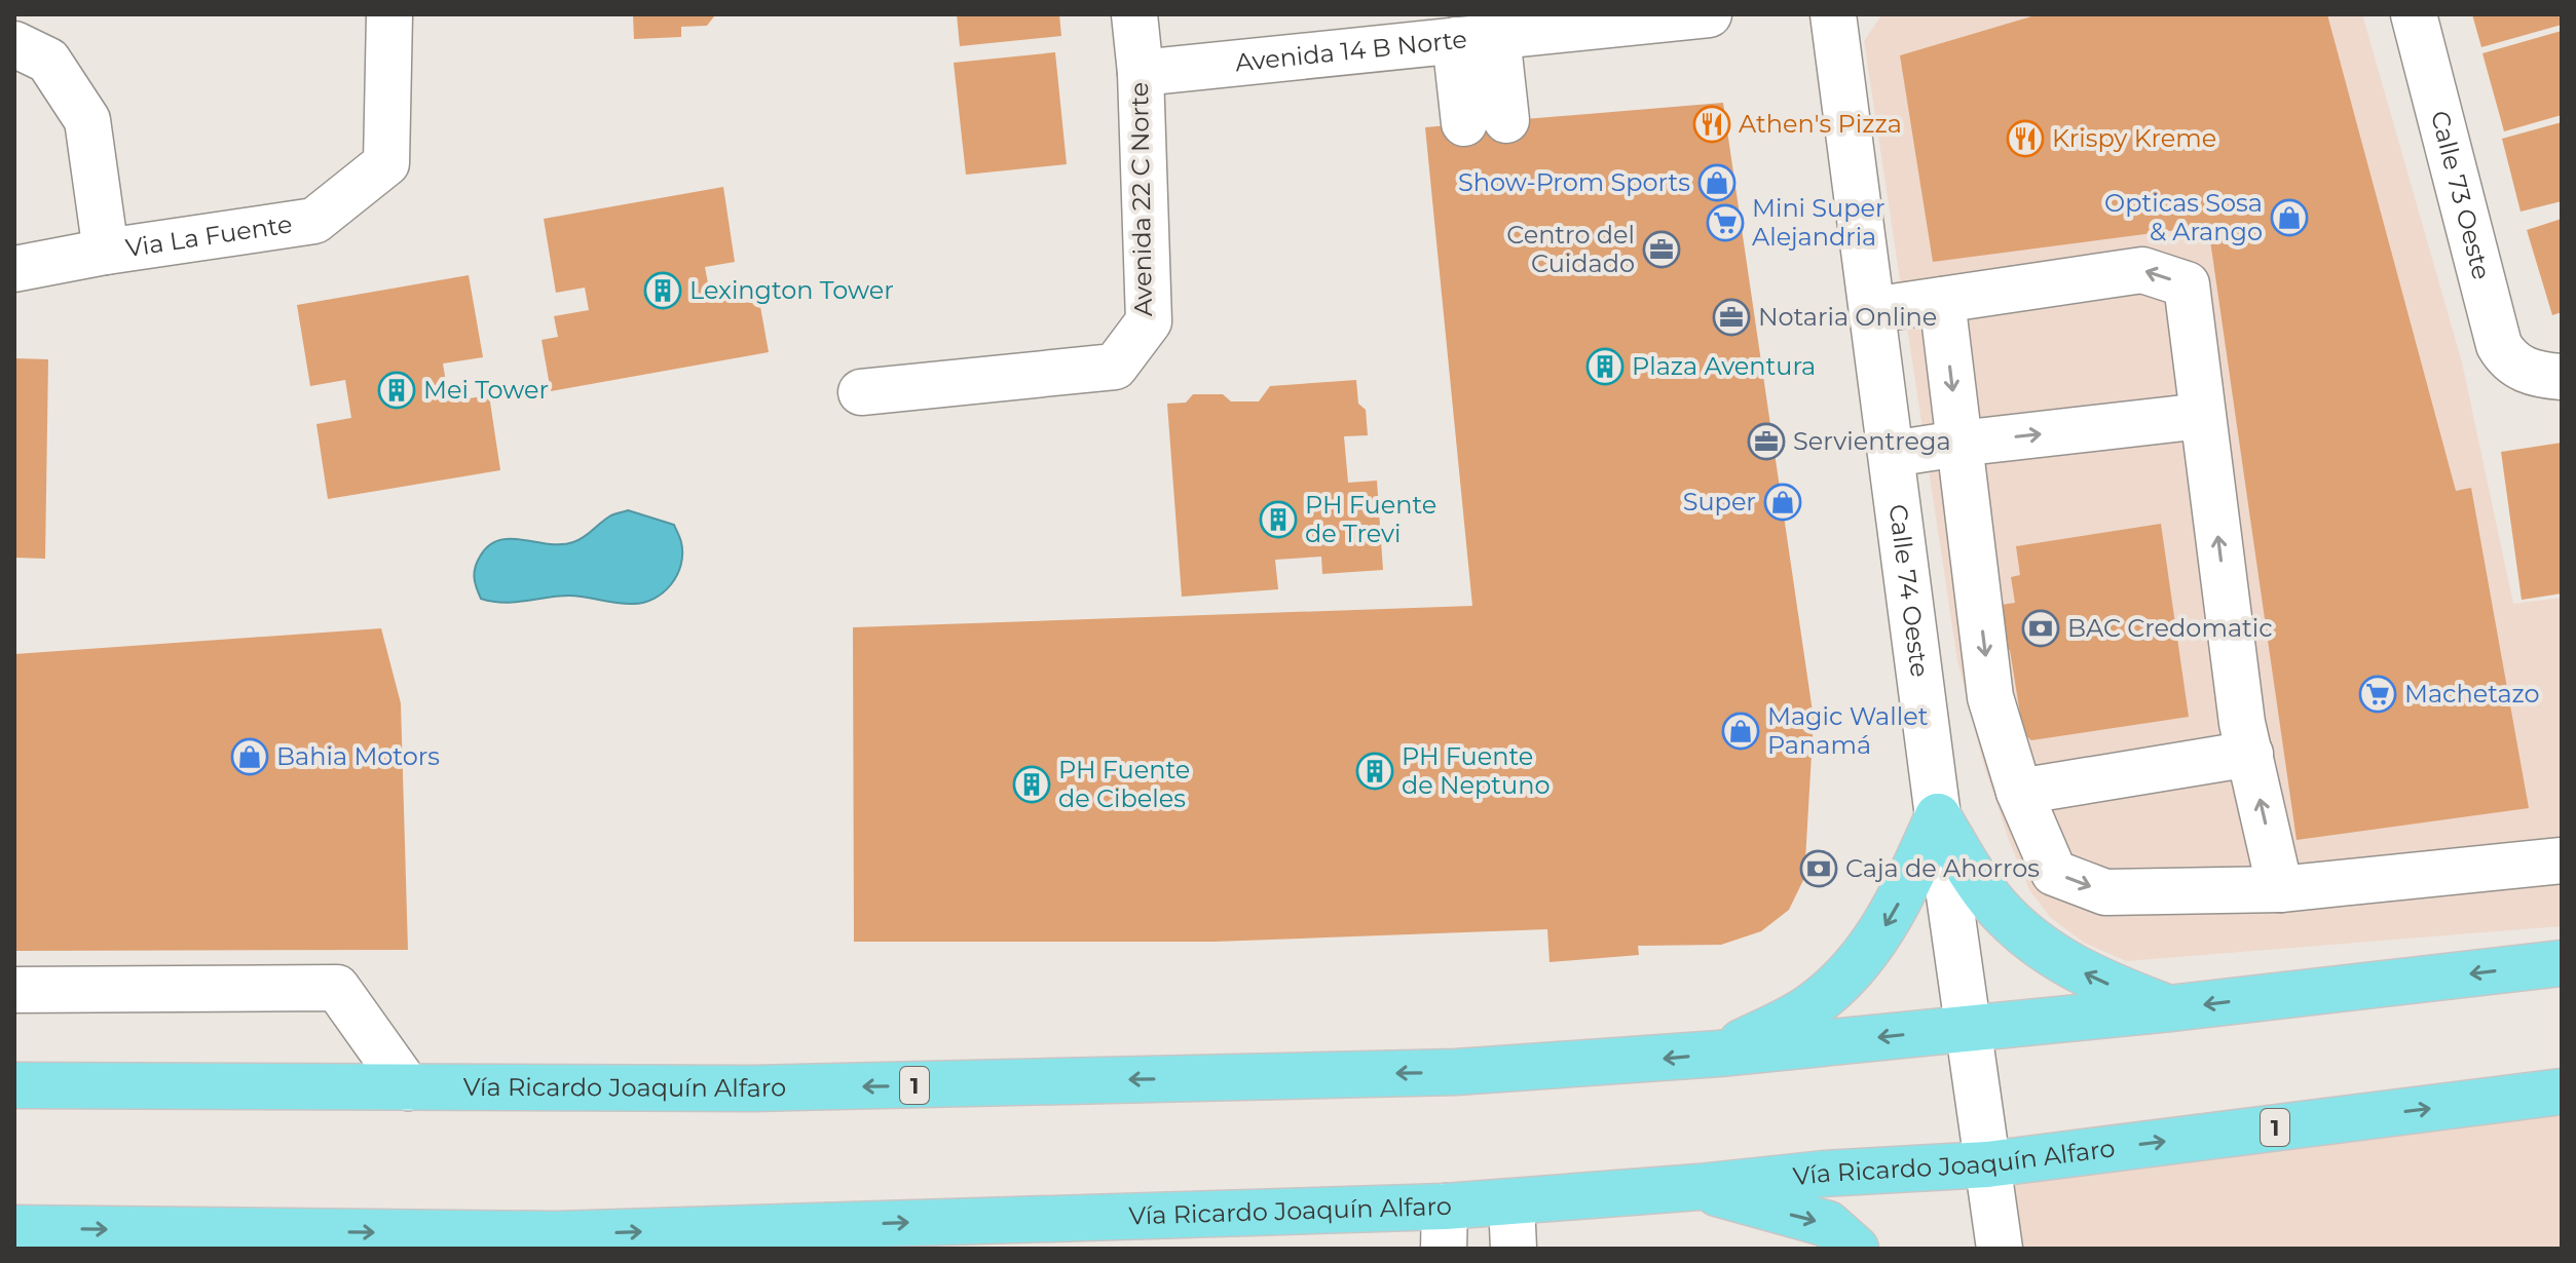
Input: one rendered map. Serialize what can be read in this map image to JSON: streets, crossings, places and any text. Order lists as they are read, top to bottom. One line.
{"streets":{"main road":["1","Vía Ricardo Joaquín Alfaro"],"street":["Avenida 14 B Norte","Calle 73 Oeste","Avenida 22 C Norte","Via La Fuente","Calle 74 Oeste"]},"crossings":[["Avenida 14 B Norte","Avenida 22 C Norte"],["Calle 74 Oeste","Vía Ricardo Joaquín Alfaro"]],"places":{"restaurant":["Athen's Pizza","Krispy Kreme"],"shop":["Show-Prom Sports","Opticas Sosa & Arango","Super","Magic Wallet Panamá","Bahia Motors"],"supermarket":["Mini Super Alejandria","Machetazo"],"office":["Centro del Cuidado","Notaria Online","Servientrega"],"building":["Lexington Tower","Plaza Aventura","Mei Tower","PH Fuente de Trevi","PH Fuente de Neptuno","PH Fuente de Cibeles"],"bank":["BAC Credomatic","Caja de Ahorros"]}}
